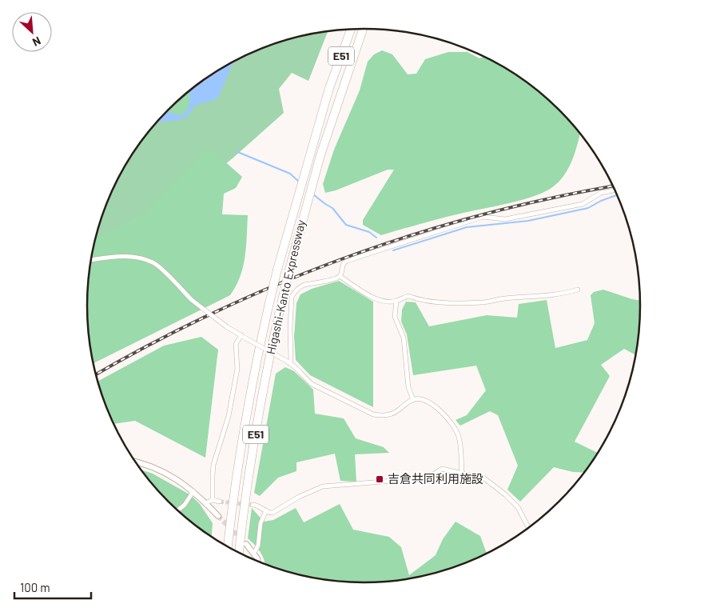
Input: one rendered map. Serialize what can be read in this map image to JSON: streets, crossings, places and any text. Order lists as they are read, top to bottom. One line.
{"streets":{"highway":["E51","Higashi-Kanto Expressway"]},"places":{"transit":["吉倉共同利用施設"]},"scale_bar":"100 m","north":"bottom right"}
